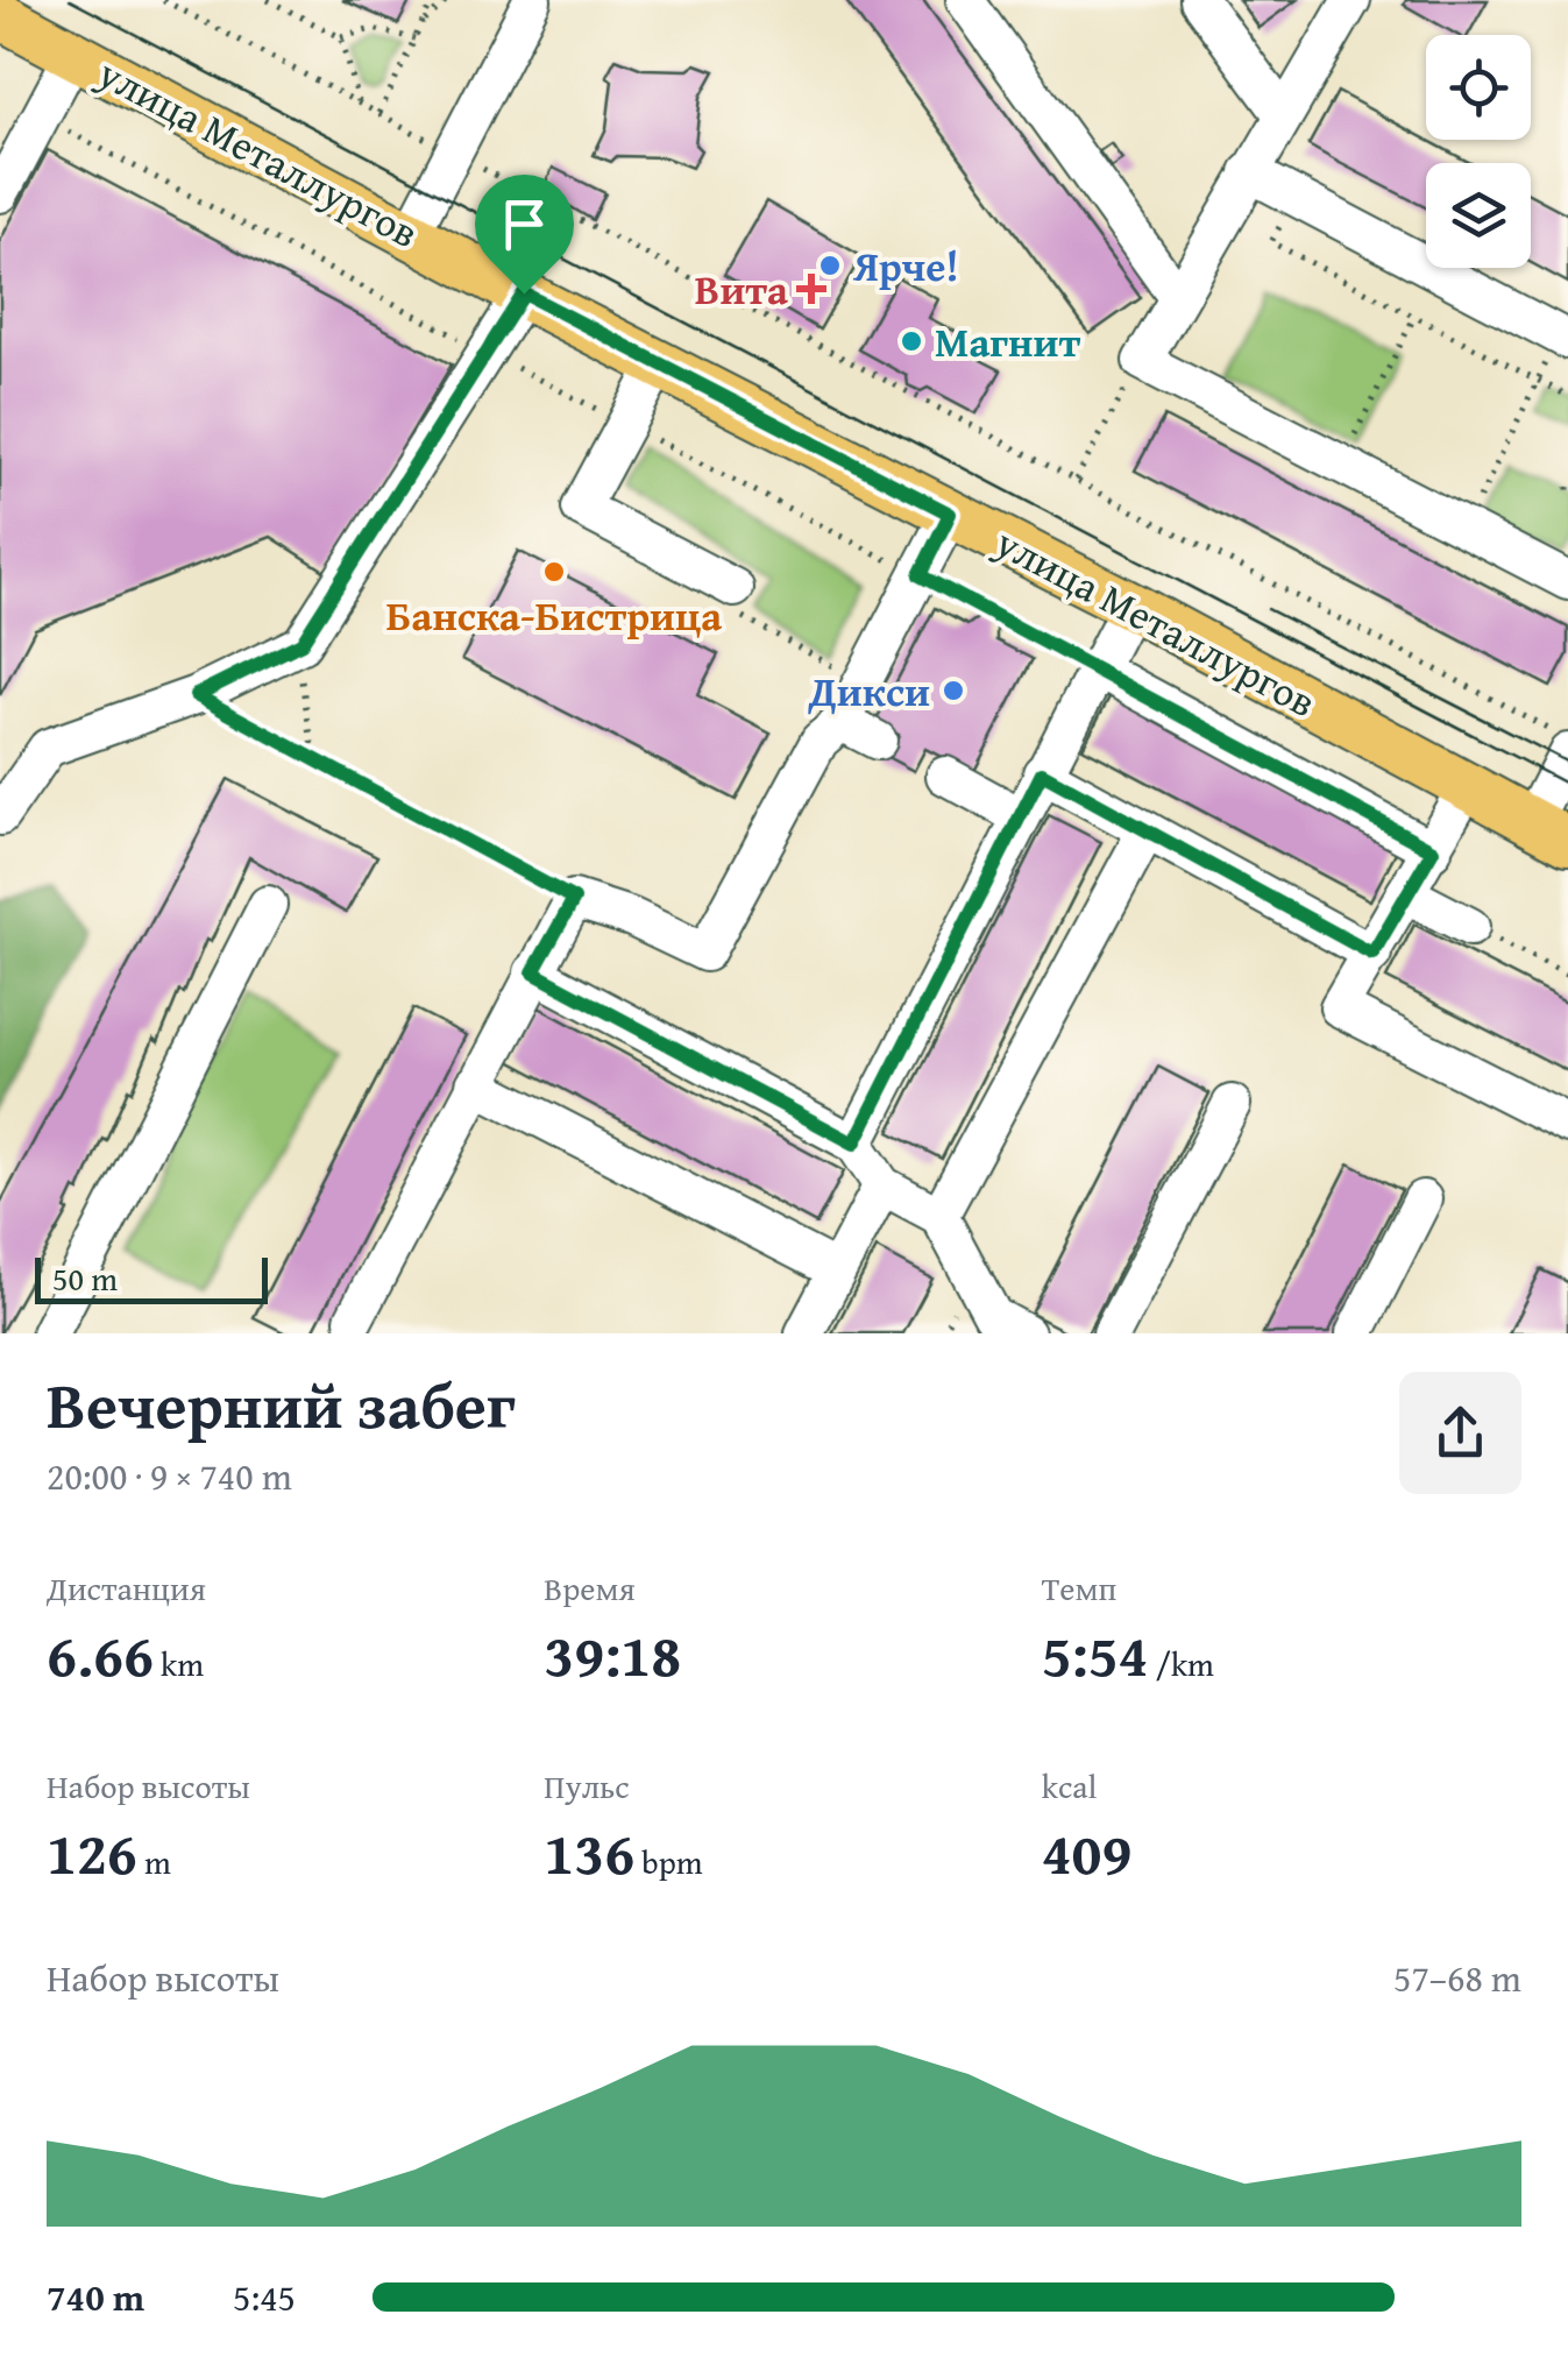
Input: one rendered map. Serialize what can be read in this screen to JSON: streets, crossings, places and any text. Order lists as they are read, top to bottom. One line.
{"streets":{"main road":["улица Металлургов"]},"places":{"other":["Ярче!","Магнит","Банска-Бистрица","Дикси"],"health":["Вита"]},"scale_bar":"50 m","page":{"scale":"50 m","heading":["Вечерний забег","20:00 · 9 × 740 m"],"stats":[["Дистанция","6.66 km"],["Время","39:18"],["Темп","5:54 /km"],["Набор высоты","126 m"],["Пульс","136 bpm"],["kcal","409"]],"chart":["Набор высоты","57–68 m"],"list":[{"name":"740 m","note":"5:45"}]}}
